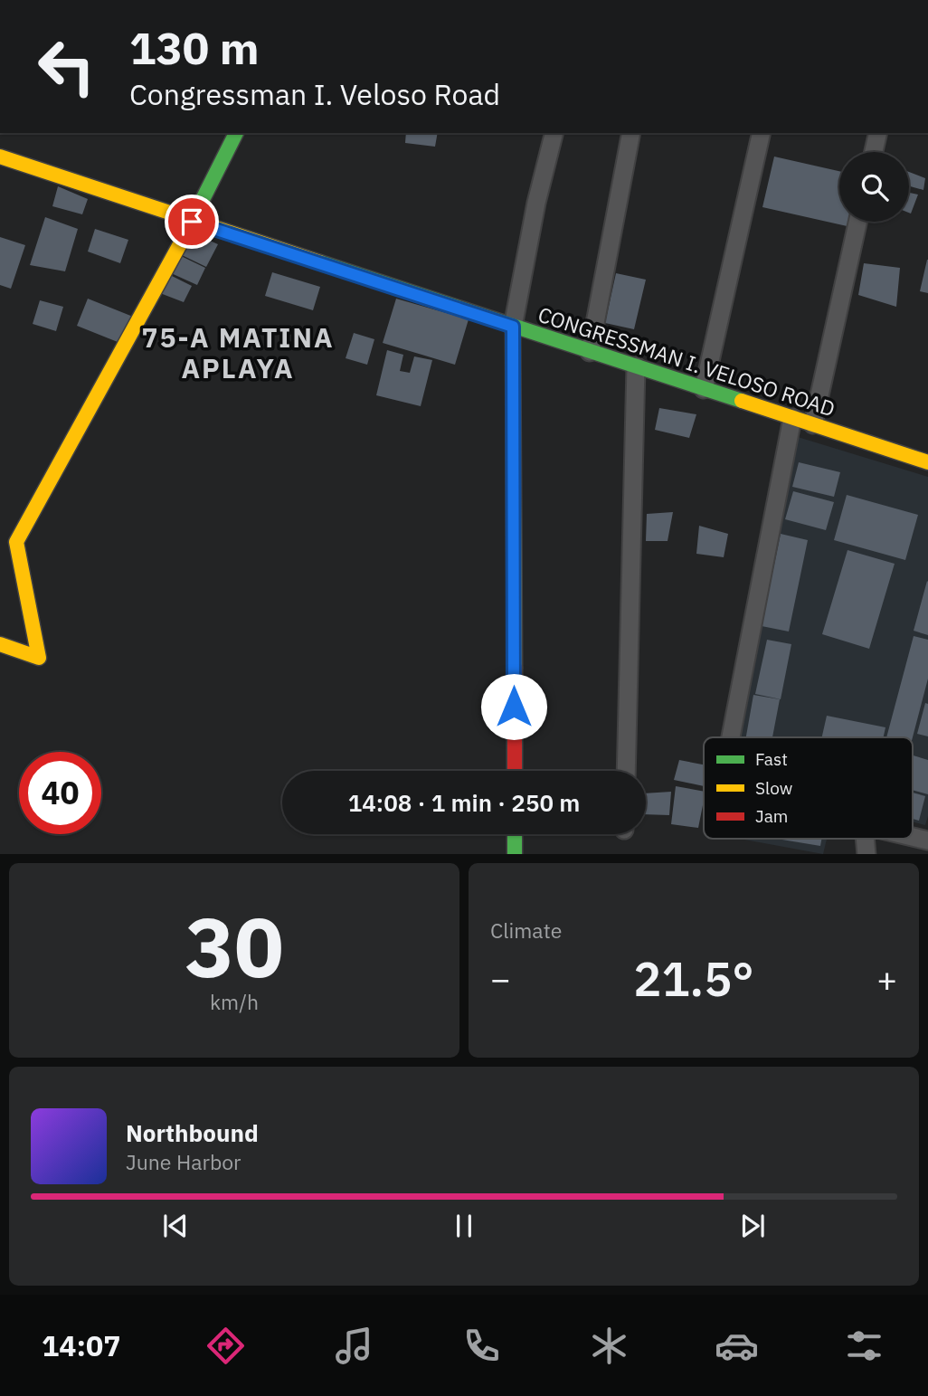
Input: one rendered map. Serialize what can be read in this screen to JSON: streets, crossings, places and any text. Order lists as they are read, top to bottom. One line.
{"streets":{"street":["CONGRESSMAN I. VELOSO ROAD"]},"districts":["75-A MATINA APLAYA"],"legend":["Fast","Slow","Jam"],"page":{"turn":["130 m","Congressman I. Veloso Road"],"limit":"40","trip":"14:08 · 1 min · 250 m","tile":[["30","km/h"],"Climate"],"heat":["−","21.5°","+"],"song":["Northbound","June Harbor"],"tabs":"14:07"}}
